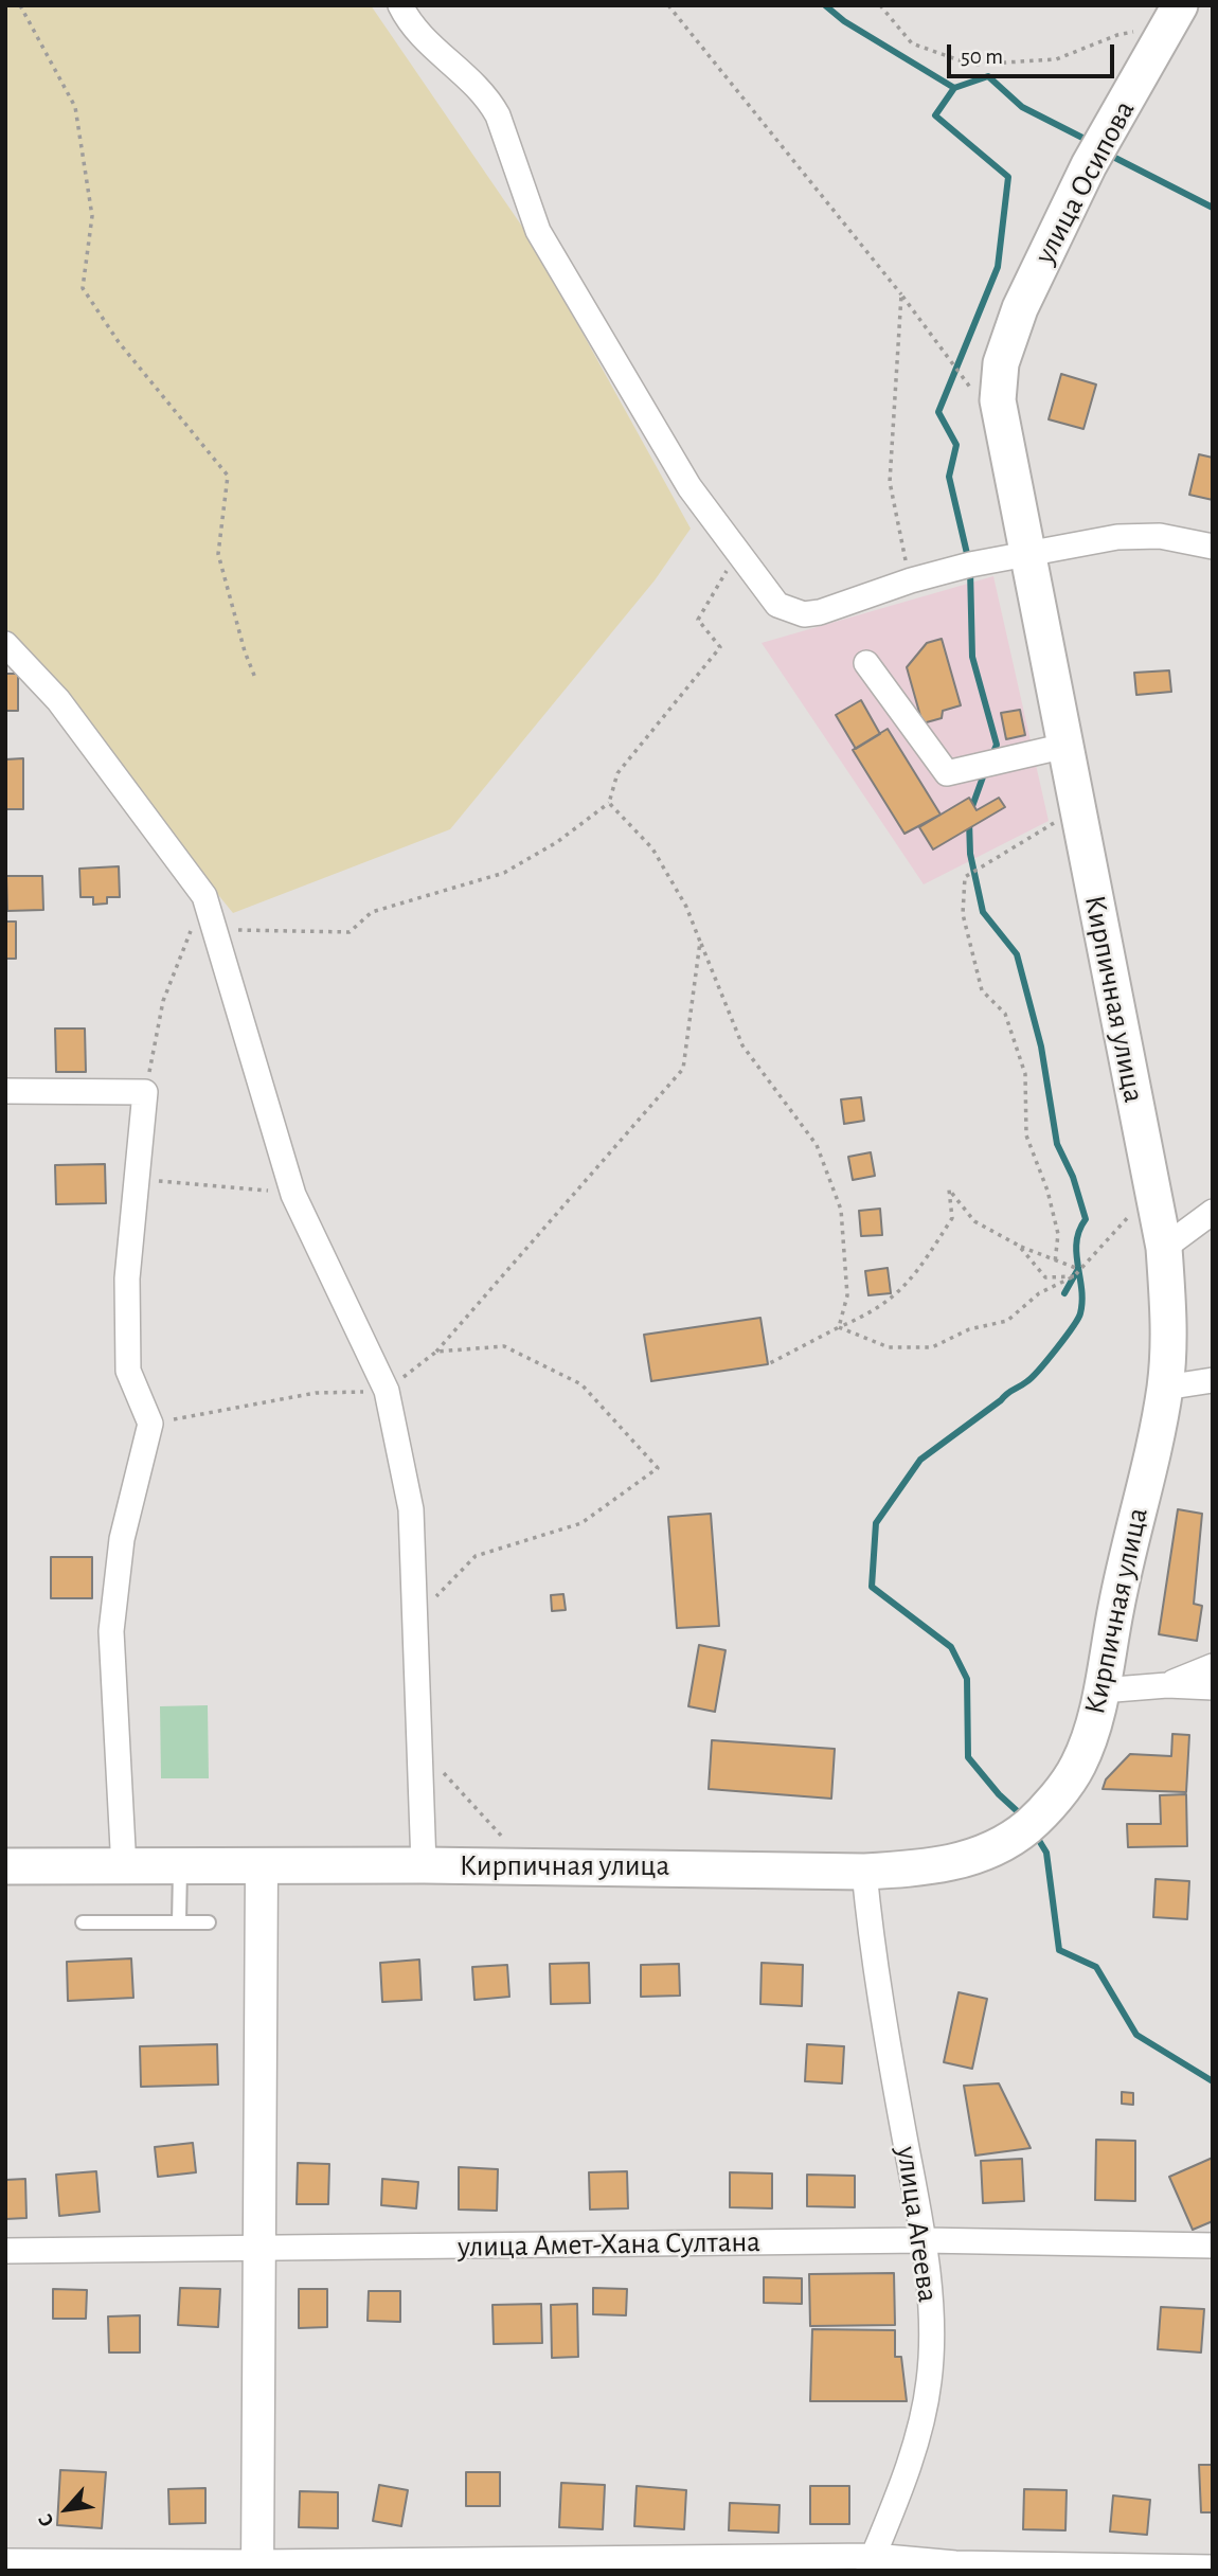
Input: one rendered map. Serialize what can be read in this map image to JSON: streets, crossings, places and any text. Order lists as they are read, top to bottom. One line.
{"streets":{"main road":["улица Осипова","Кирпичная улица"],"street":["улица Агеева","улица Амет-Хана Султана"]},"crossings":[["улица Осипова","Кирпичная улица"],["Кирпичная улица","улица Агеева"],["улица Агеева","улица Амет-Хана Султана"]],"scale_bar":"50 m","north":"bottom left"}
